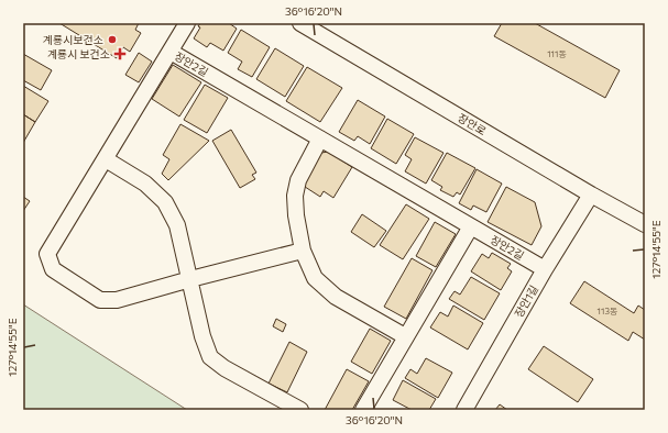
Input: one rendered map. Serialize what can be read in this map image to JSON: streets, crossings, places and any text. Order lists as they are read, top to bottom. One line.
{"streets":{"street":["장안2길","장안로","장안1길"]},"crossings":[["장안2길","장안1길"],["장안로","장안1길"]],"places":{"other":["계룡시보건소"],"health":["계룡시 보건소"]},"house_numbers":["111동","113동"],"coordinates":["36°16'20\"N","127°14'55\"E"]}
